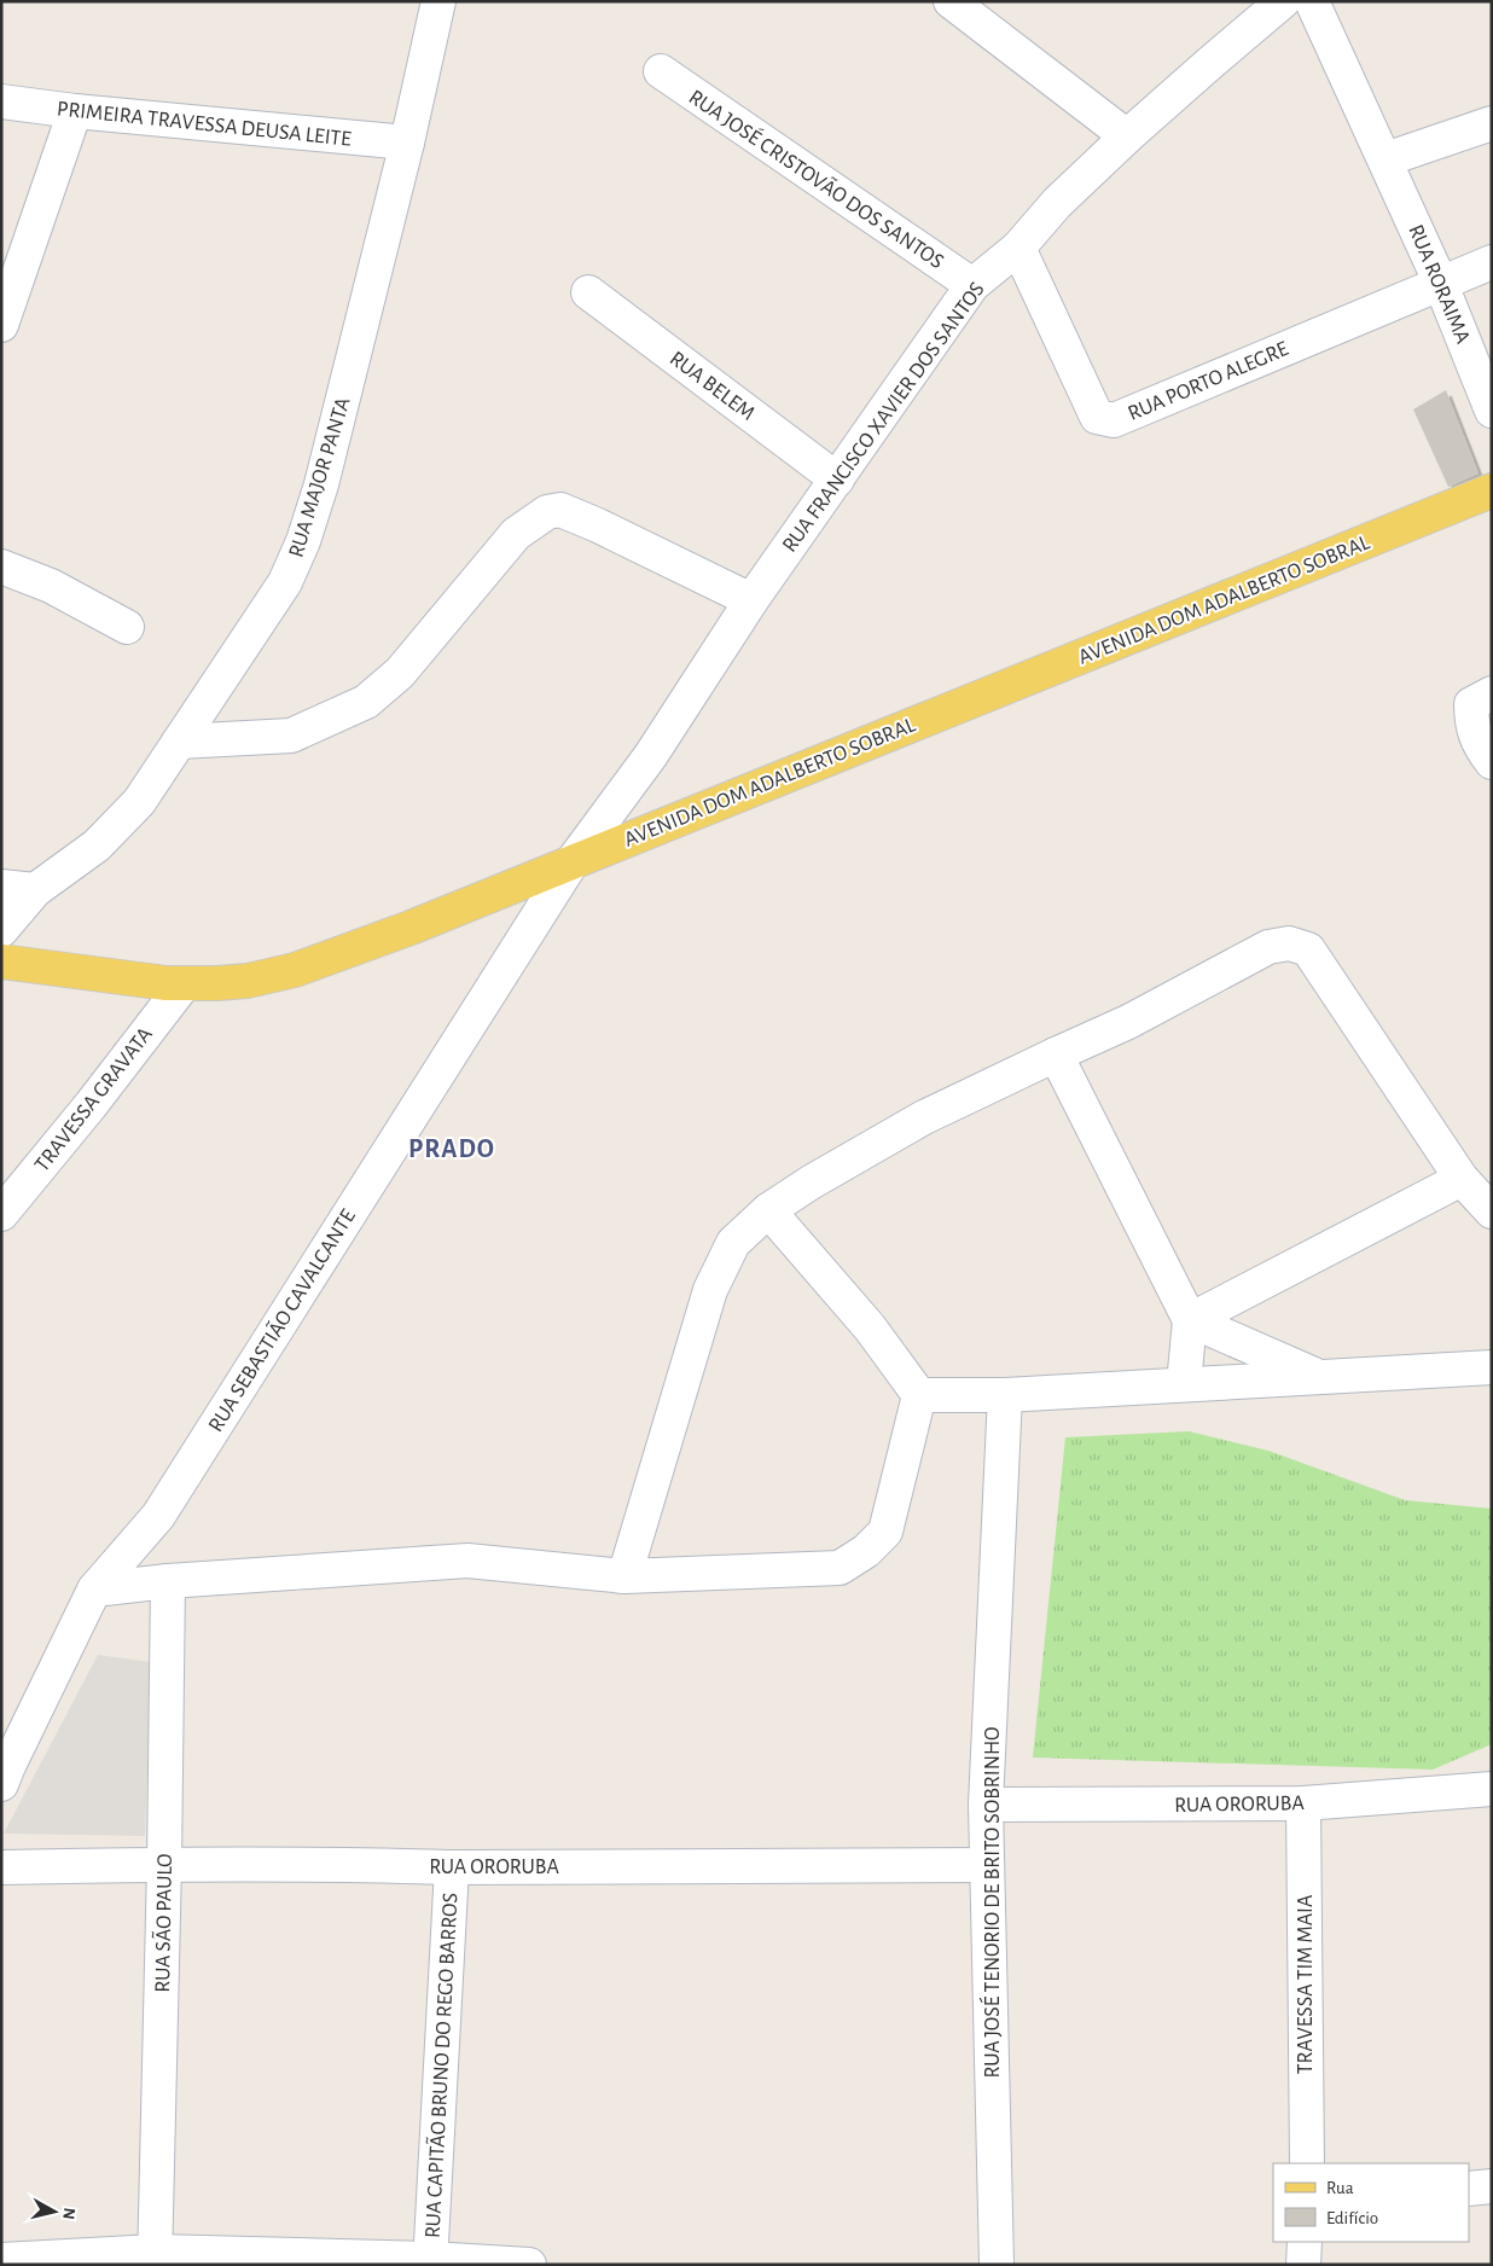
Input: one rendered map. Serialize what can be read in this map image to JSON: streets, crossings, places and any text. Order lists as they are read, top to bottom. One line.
{"streets":{"main road":["AVENIDA DOM ADALBERTO SOBRAL"],"street":["PRIMEIRA TRAVESSA DEUSA LEITE","RUA JOSÉ CRISTOVÃO DOS SANTOS","RUA RORAIMA","RUA PORTO ALEGRE","RUA BELEM","RUA FRANCISCO XAVIER DOS SANTOS","RUA MAJOR PANTA","TRAVESSA GRAVATA","RUA SEBASTIÃO CAVALCANTE","RUA ORORUBA","RUA JOSÉ TENORIO DE BRITO SOBRINHO","RUA SÃO PAULO","TRAVESSA TIM MAIA","RUA CAPITÃO BRUNO DO REGO BARROS"]},"crossings":[["PRIMEIRA TRAVESSA DEUSA LEITE","RUA MAJOR PANTA"],["RUA JOSÉ CRISTOVÃO DOS SANTOS","RUA FRANCISCO XAVIER DOS SANTOS"],["RUA RORAIMA","RUA PORTO ALEGRE"],["RUA PORTO ALEGRE","RUA FRANCISCO XAVIER DOS SANTOS"],["RUA BELEM","RUA FRANCISCO XAVIER DOS SANTOS"],["RUA FRANCISCO XAVIER DOS SANTOS","AVENIDA DOM ADALBERTO SOBRAL"],["RUA FRANCISCO XAVIER DOS SANTOS","RUA SEBASTIÃO CAVALCANTE"],["AVENIDA DOM ADALBERTO SOBRAL","TRAVESSA GRAVATA"],["AVENIDA DOM ADALBERTO SOBRAL","RUA SEBASTIÃO CAVALCANTE"],["RUA ORORUBA","RUA JOSÉ TENORIO DE BRITO SOBRINHO"],["RUA ORORUBA","RUA SÃO PAULO"],["RUA ORORUBA","TRAVESSA TIM MAIA"],["RUA ORORUBA","RUA CAPITÃO BRUNO DO REGO BARROS"]],"districts":["PRADO"],"legend":["Rua","Edifício"],"north":"right"}
